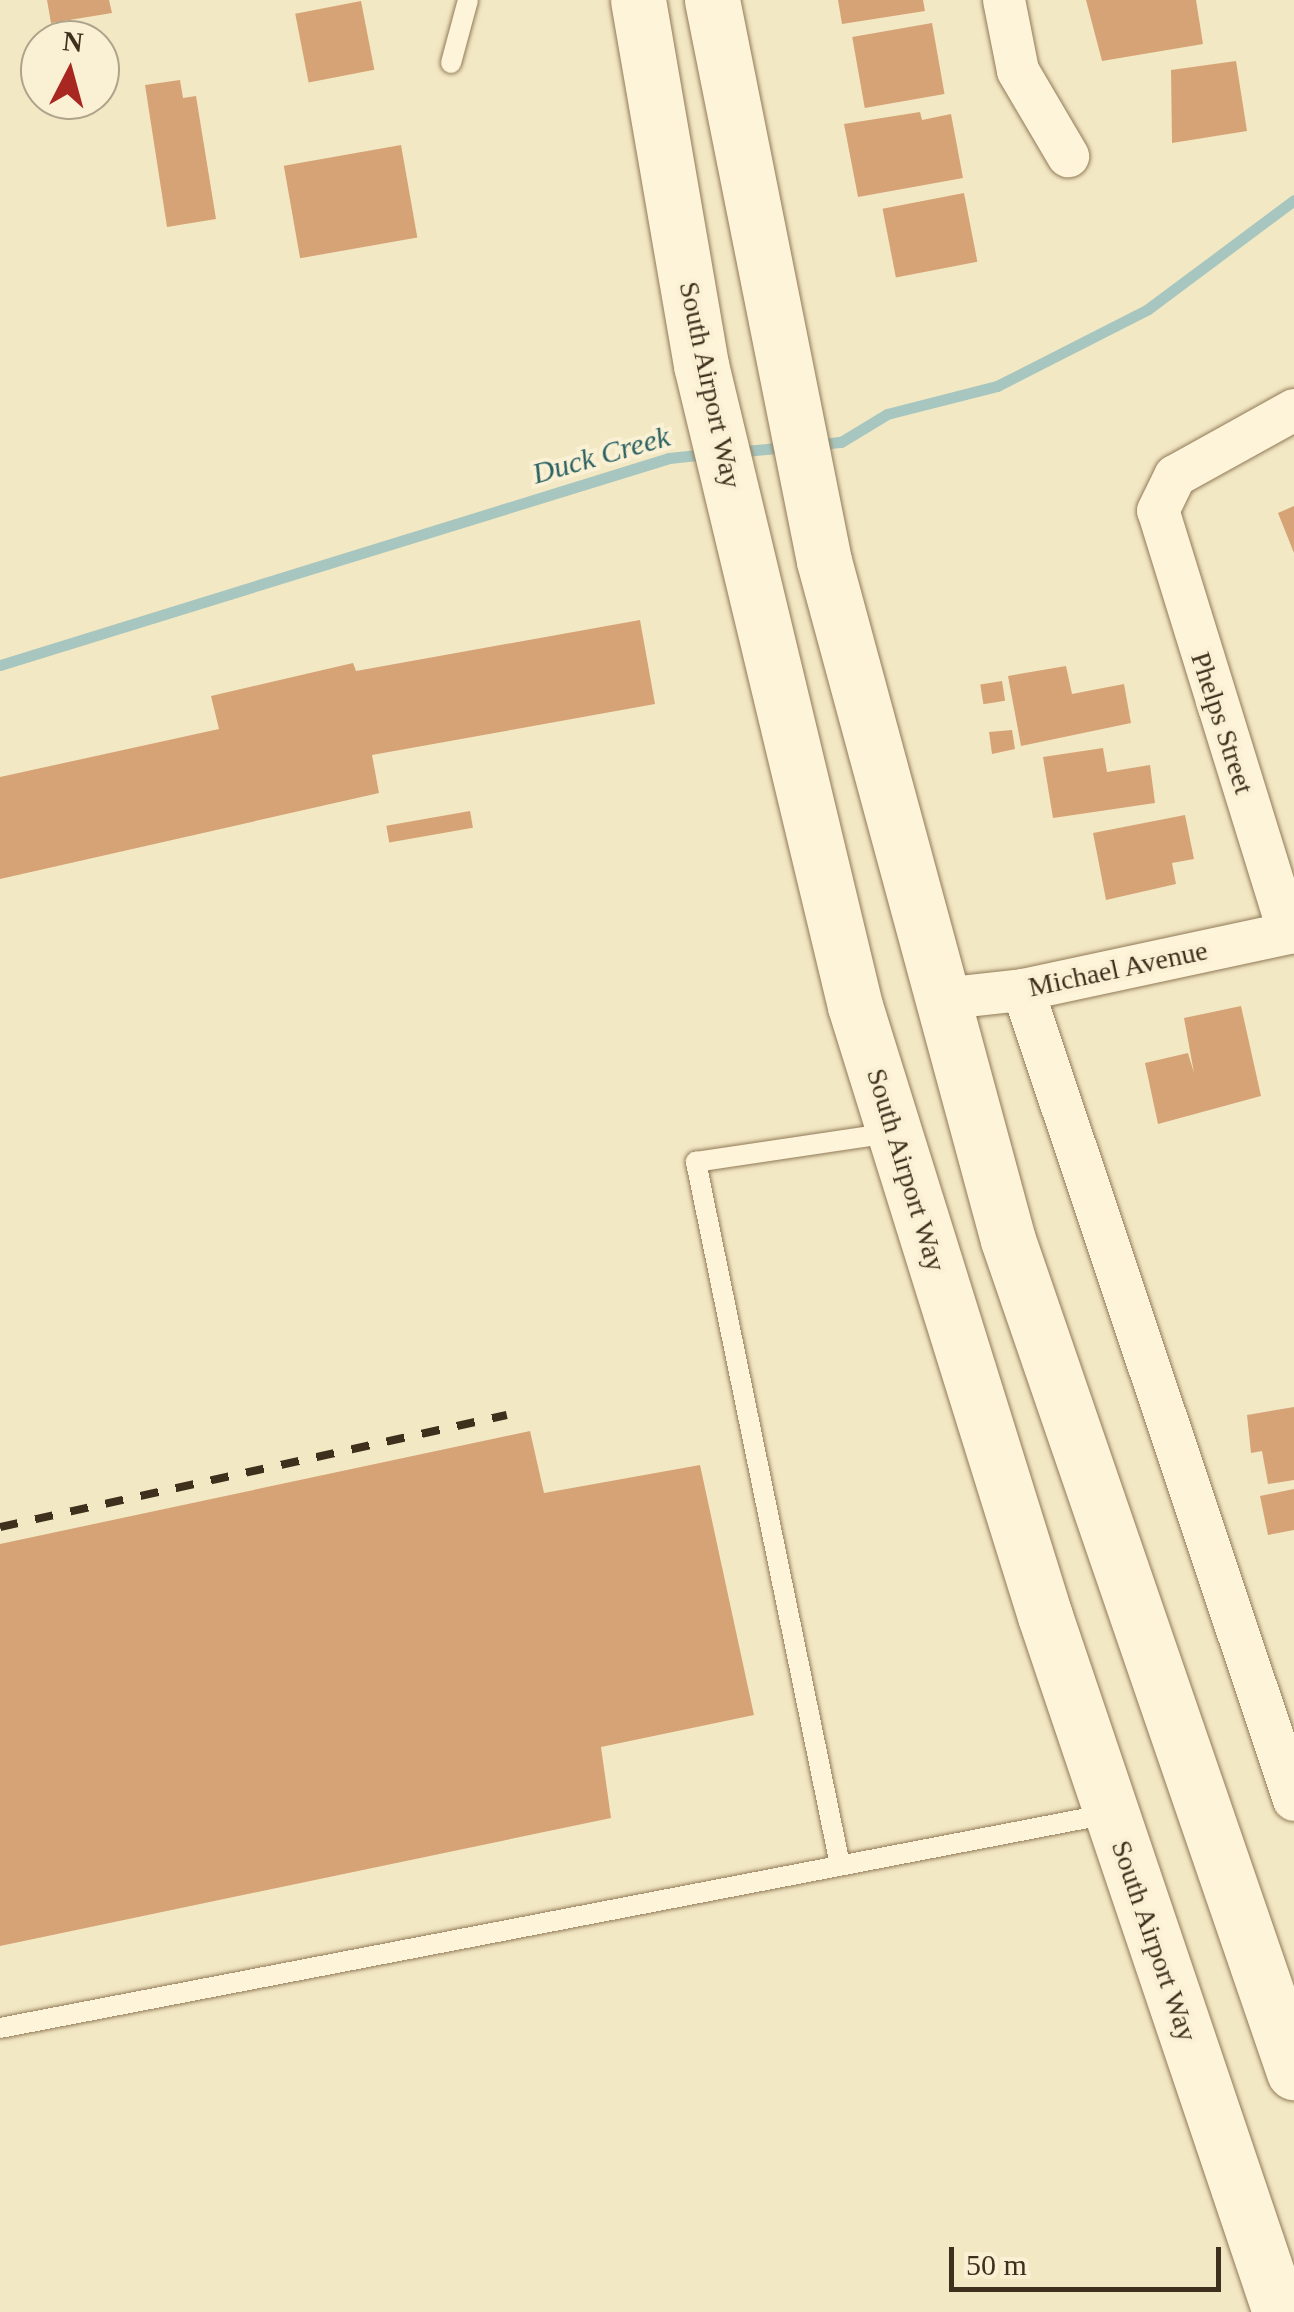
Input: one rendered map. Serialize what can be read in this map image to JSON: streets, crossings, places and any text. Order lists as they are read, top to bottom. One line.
{"streets":{"main road":["South Airport Way"],"street":["Phelps Street","Michael Avenue"]},"crossings":[["Phelps Street","Michael Avenue"]],"water":["Duck Creek"],"scale_bar":"50 m","north":"top"}
